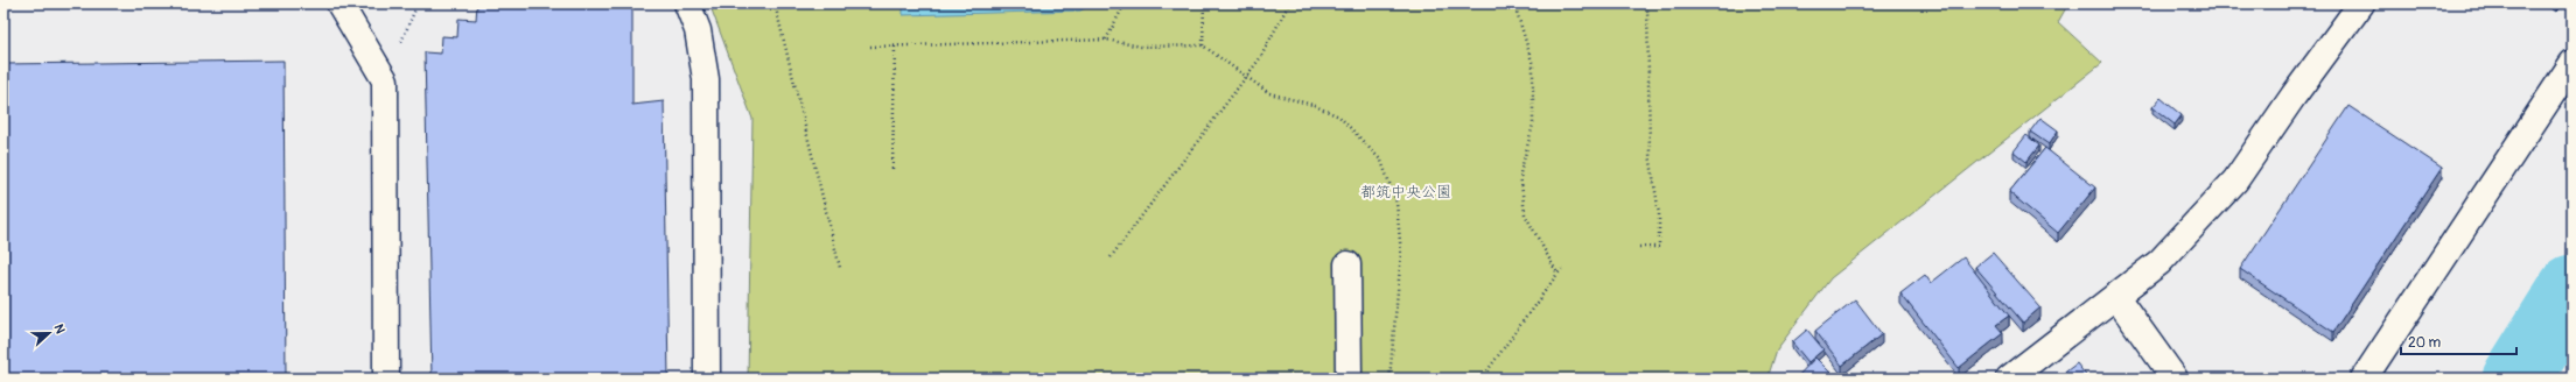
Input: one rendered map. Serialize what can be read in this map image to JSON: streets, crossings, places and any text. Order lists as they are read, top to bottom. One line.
{"parks":["都筑中央公園"],"scale_bar":"20 m","north":"right"}
